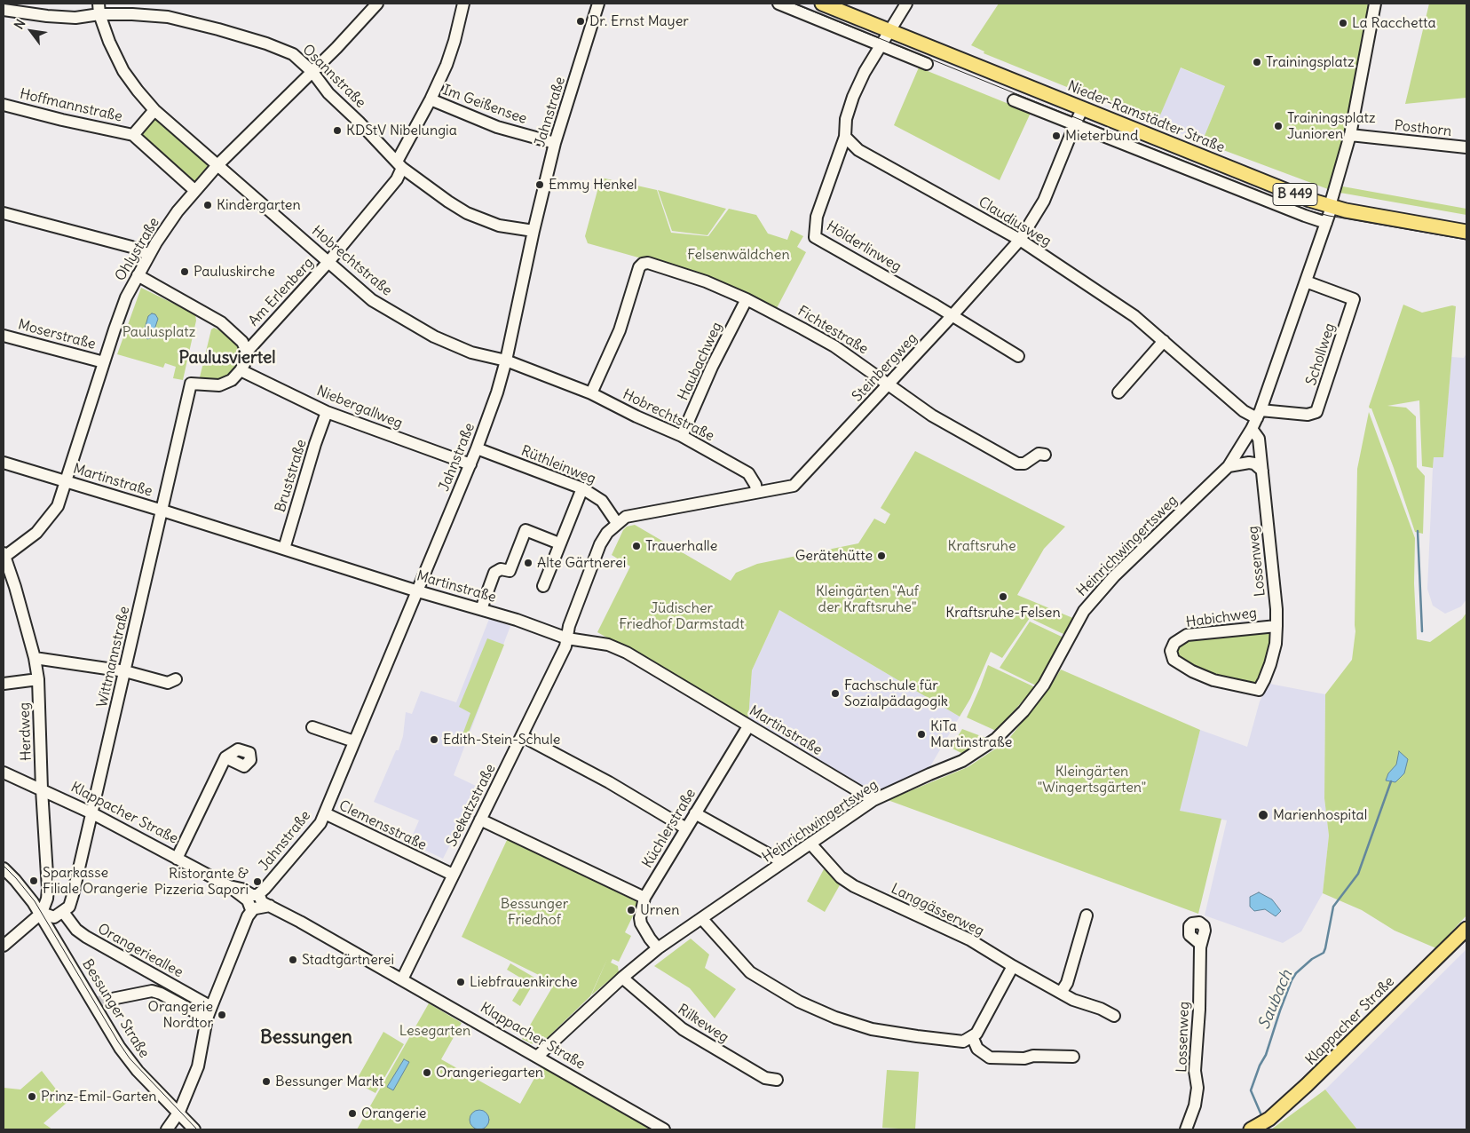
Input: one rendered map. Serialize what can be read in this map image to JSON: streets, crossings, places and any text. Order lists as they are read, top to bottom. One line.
{"streets":{"main road":["Nieder-Ramstädter Straße","B 449","Klappacher Straße"],"street":["Osannstraße","Im Geißensee","Hoffmannstraße","Jahnstraße","Posthorn","Claudiusweg","Hölderlinweg","Ohlystraße","Hobrechtstraße","Am Erlenberg","Fichtestraße","Moserstraße","Schollweg","Haubachweg","Steinbergweg","Niebergallweg","Rüthleinweg","Bruststraße","Martinstraße","Heinrichwingertsweg","Lossenweg","Habichweg","Wittmannstraße","Herdweg","Seekatzstraße","Clemensstraße","Küchlerstraße","Langgässerweg","Orangerieallee","Bessunger Straße","Rilkeweg"]},"crossings":[["Osannstraße","Jahnstraße"],["Osannstraße","Ohlystraße"],["Osannstraße","Hobrechtstraße"],["Osannstraße","Am Erlenberg"],["Im Geißensee","Jahnstraße"],["Im Geißensee","Am Erlenberg"],["Hoffmannstraße","Ohlystraße"],["Hoffmannstraße","Hobrechtstraße"],["Jahnstraße","Hobrechtstraße"],["Jahnstraße","Niebergallweg"],["Jahnstraße","Rüthleinweg"],["Jahnstraße","Martinstraße"],["Jahnstraße","Klappacher Straße"],["Jahnstraße","Clemensstraße"],["Jahnstraße","Orangerieallee"],["Jahnstraße","Bessunger Straße"],["Nieder-Ramstädter Straße","Hölderlinweg"],["Nieder-Ramstädter Straße","Steinbergweg"],["Nieder-Ramstädter Straße","Heinrichwingertsweg"],["Posthorn","Heinrichwingertsweg"],["Claudiusweg","Hölderlinweg"],["Claudiusweg","Schollweg"],["Claudiusweg","Steinbergweg"],["Claudiusweg","Heinrichwingertsweg"],["Hölderlinweg","Steinbergweg"],["Ohlystraße","Hobrechtstraße"],["Ohlystraße","Moserstraße"],["Ohlystraße","Martinstraße"],["Ohlystraße","Herdweg"],["Hobrechtstraße","Am Erlenberg"],["Hobrechtstraße","Fichtestraße"],["Hobrechtstraße","Haubachweg"],["Hobrechtstraße","Steinbergweg"],["Fichtestraße","Haubachweg"],["Fichtestraße","Steinbergweg"],["Schollweg","Heinrichwingertsweg"],["Steinbergweg","Rüthleinweg"],["Steinbergweg","Seekatzstraße"],["Niebergallweg","Bruststraße"],["Niebergallweg","Wittmannstraße"],["Rüthleinweg","Seekatzstraße"],["Bruststraße","Martinstraße"],["Martinstraße","Heinrichwingertsweg"],["Martinstraße","Wittmannstraße"],["Martinstraße","Seekatzstraße"],["Martinstraße","Küchlerstraße"],["Heinrichwingertsweg","Lossenweg"],["Heinrichwingertsweg","Klappacher Straße"],["Heinrichwingertsweg","Küchlerstraße"],["Heinrichwingertsweg","Langgässerweg"],["Heinrichwingertsweg","Rilkeweg"],["Lossenweg","Habichweg"],["Wittmannstraße","Klappacher Straße"],["Wittmannstraße","Orangerieallee"],["Herdweg","Klappacher Straße"],["Herdweg","Bessunger Straße"],["Seekatzstraße","Klappacher Straße"],["Seekatzstraße","Clemensstraße"]],"districts":["Paulusviertel","Bessungen"],"water":["Saubach"],"parks":["Felsenwäldchen","Paulusplatz","Kraftsruhe","Kleingärten \"Auf der Kraftsruhe\"","Jüdischer Friedhof Darmstadt","Kleingärten \"Wingertsgärten\"","Bessunger Friedhof","Lesegarten"],"places":["Dr. Ernst Mayer","La Racchetta","Trainingsplatz","Trainingsplatz Junioren","KDStV Nibelungia","Mieterbund","Emmy Henkel","Kindergarten","Pauluskirche","Trauerhalle","Gerätehütte","Alte Gärtnerei","Kraftsruhe-Felsen","Fachschule für Sozialpädagogik","KiTa Martinstraße","Edith-Stein-Schule","Marienhospital","Sparkasse Filiale Orangerie","Ristorante & Pizzeria Sapori","Urnen","Stadtgärtnerei","Liebfrauenkirche","Orangerie Nordtor","Orangeriegarten","Bessunger Markt","Prinz-Emil-Garten","Orangerie"],"north":"top left"}
